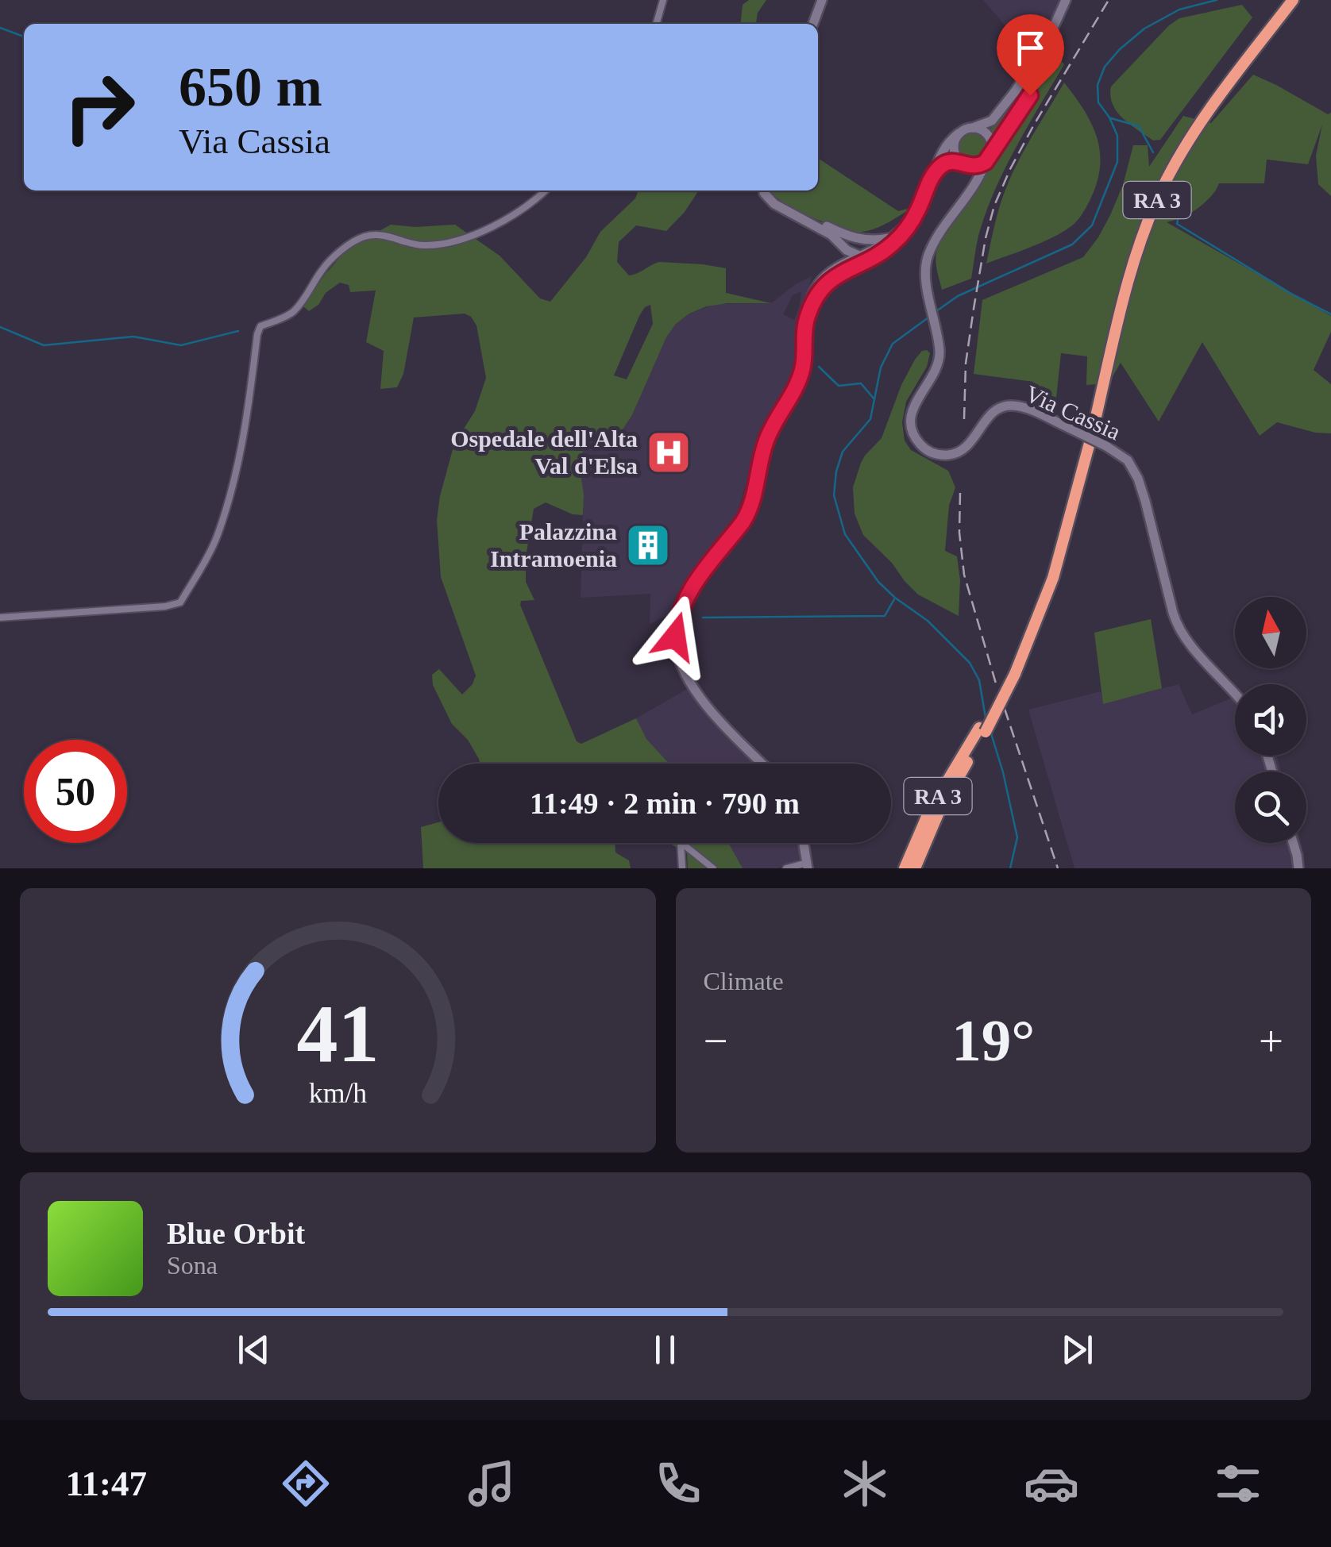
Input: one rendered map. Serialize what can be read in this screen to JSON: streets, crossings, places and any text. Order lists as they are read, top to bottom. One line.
{"streets":{"highway":["RA 3"],"main road":["Via Cassia"]},"places":{"hospital":["Ospedale dell'Alta Val d'Elsa"],"building":["Palazzina Intramoenia"]},"north":"top","page":{"turn":["650 m","Via Cassia"],"limit":"50","trip":"11:49 · 2 min · 790 m","tile":"Climate","heat":["−","19°","+"],"song":["Blue Orbit","Sona"],"tabs":"11:47","gauge":["41","km/h"]}}
